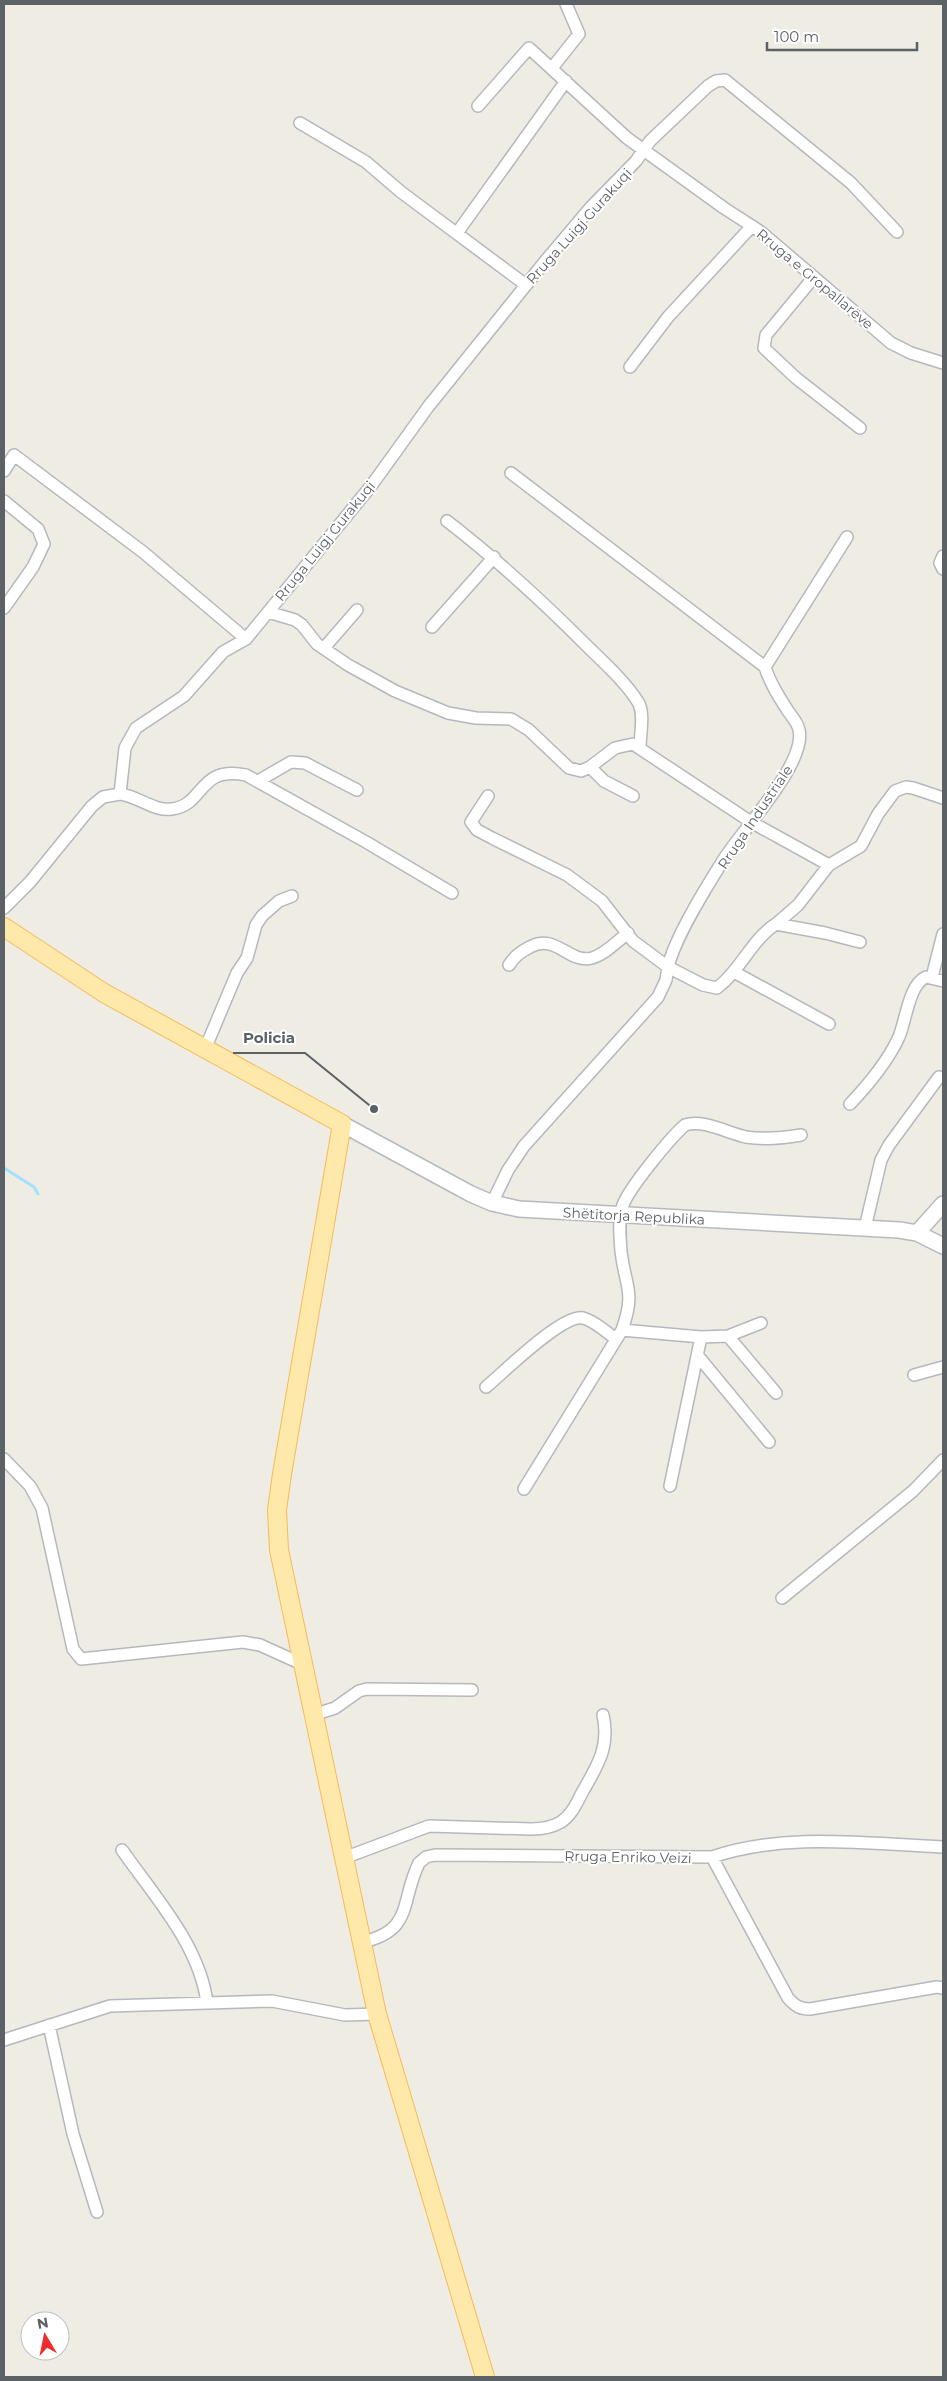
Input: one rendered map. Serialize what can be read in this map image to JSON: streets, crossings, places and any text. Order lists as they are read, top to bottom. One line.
{"streets":{"main road":["Shëtitorja Republika"],"street":["Rruga Luigj Gurakuqi","Rruga e Gropallarëve","Rruga Industriale","Rruga Enriko Veizi"]},"crossings":[["Rruga Luigj Gurakuqi","Rruga e Gropallarëve"],["Rruga Industriale","Shëtitorja Republika"]],"places":["Policia"],"scale_bar":"100 m","north":"top"}
